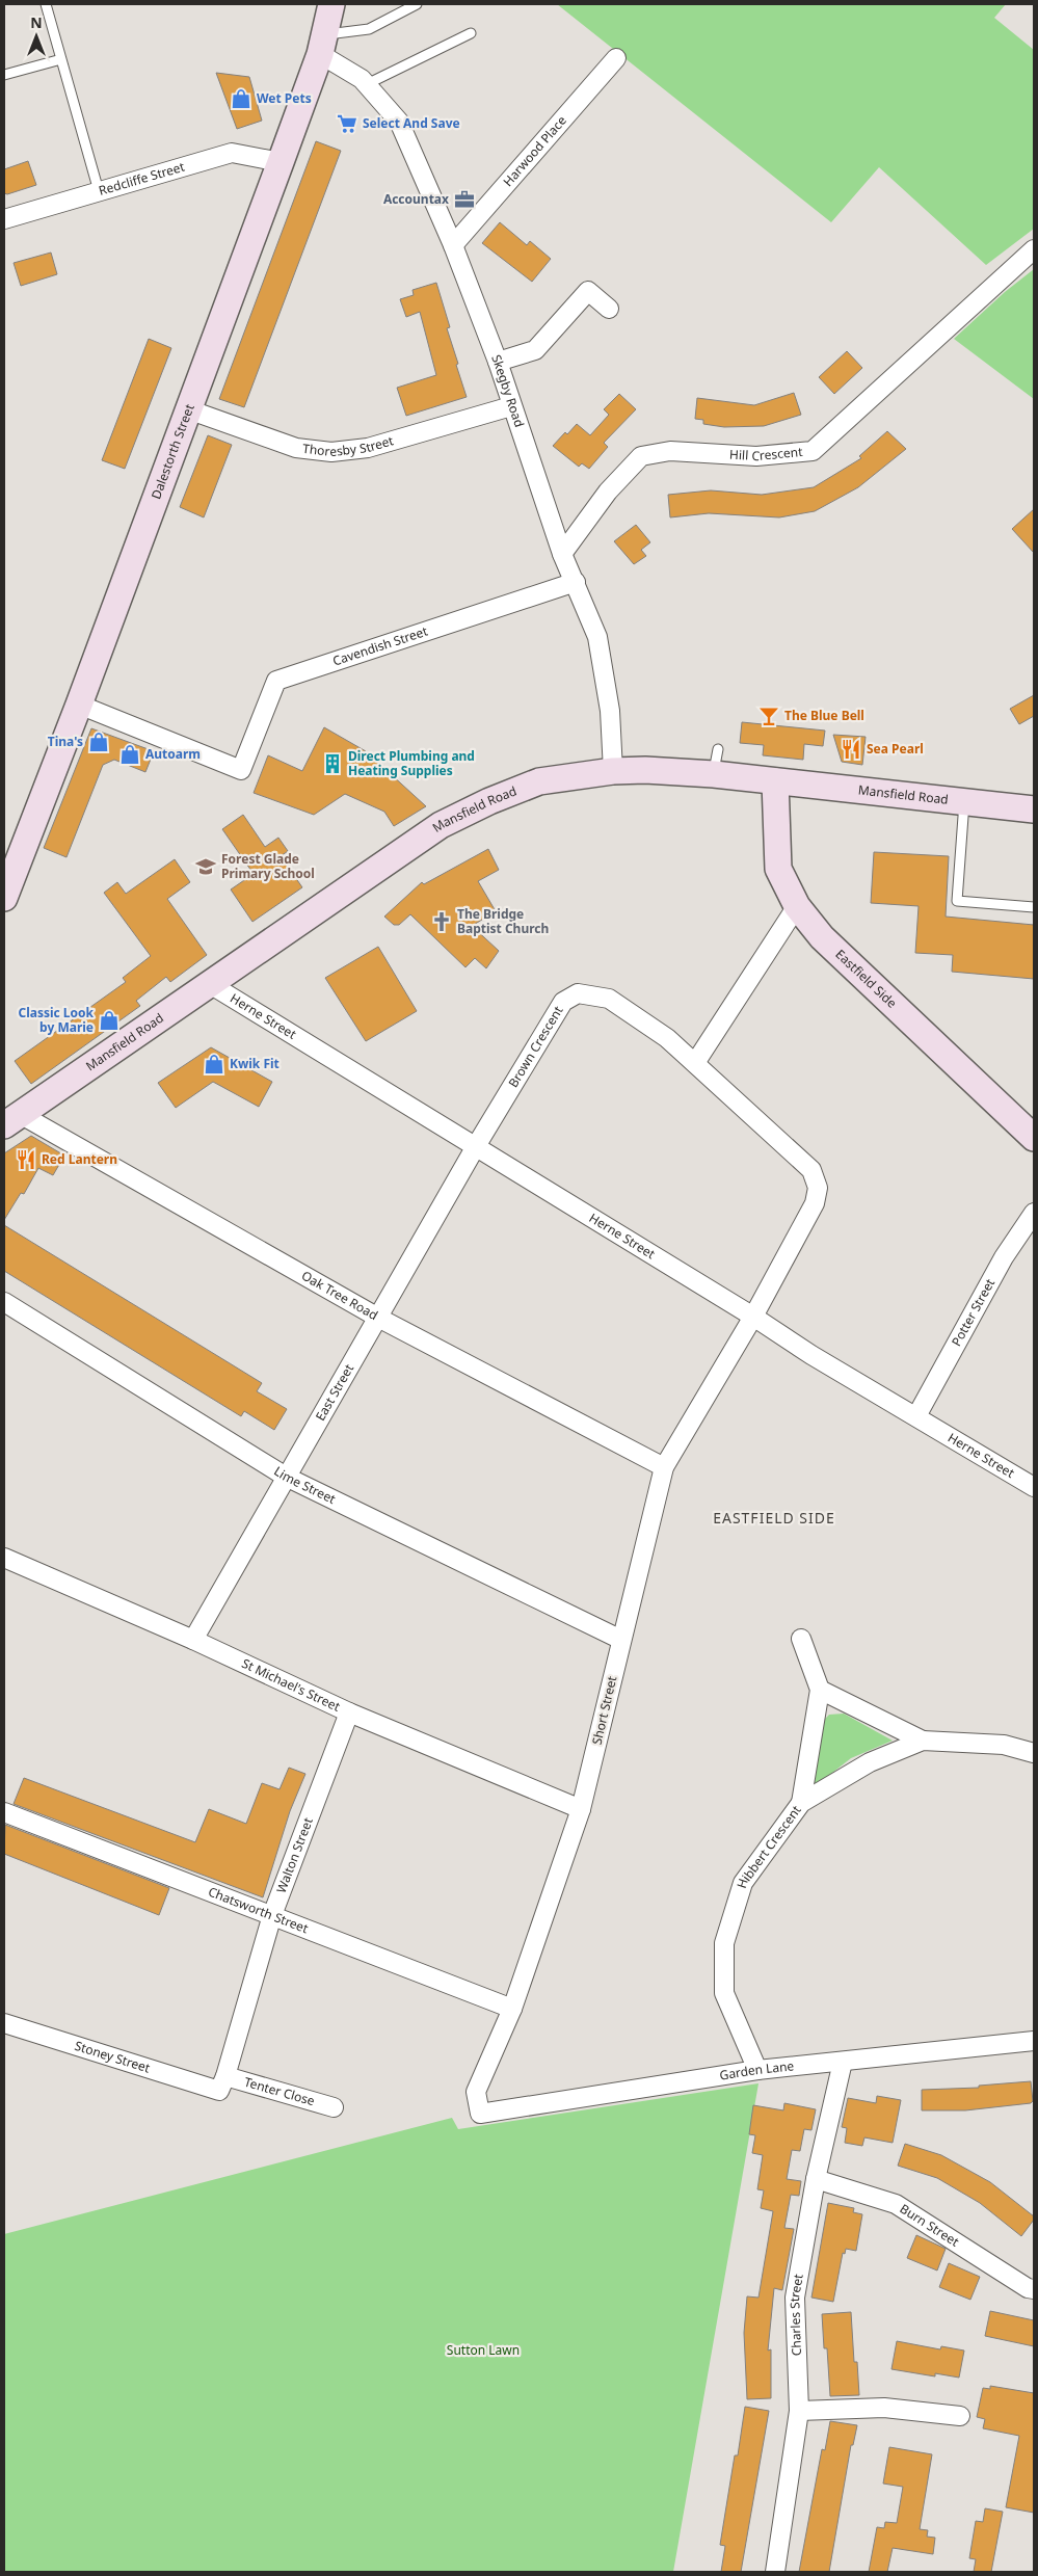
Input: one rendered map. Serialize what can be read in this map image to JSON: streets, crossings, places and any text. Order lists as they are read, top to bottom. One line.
{"streets":{"street":["Harwood Place","Redcliffe Street","Skegby Road","Thoresby Street","Dalestorth Street","Hill Crescent","Cavendish Street","Mansfield Road","Eastfield Side","Herne Street","Brown Crescent","Oak Tree Road","Potter Street","East Street","Lime Street","St Michael's Street","Short Street","Hibbert Crescent","Walton Street","Chatsworth Street","Stoney Street","Garden Lane","Tenter Close","Burn Street","Charles Street"]},"crossings":[["Harwood Place","Skegby Road"],["Redcliffe Street","Dalestorth Street"],["Skegby Road","Thoresby Street"],["Skegby Road","Dalestorth Street"],["Skegby Road","Hill Crescent"],["Skegby Road","Cavendish Street"],["Skegby Road","Mansfield Road"],["Thoresby Street","Dalestorth Street"],["Dalestorth Street","Cavendish Street"],["Mansfield Road","Eastfield Side"],["Mansfield Road","Herne Street"],["Mansfield Road","Oak Tree Road"],["Herne Street","Brown Crescent"],["Herne Street","Potter Street"],["Herne Street","East Street"],["Herne Street","Short Street"],["Brown Crescent","East Street"],["Brown Crescent","Short Street"],["Oak Tree Road","East Street"],["Oak Tree Road","Short Street"],["East Street","Lime Street"],["East Street","St Michael's Street"],["Lime Street","Short Street"],["St Michael's Street","Short Street"],["St Michael's Street","Walton Street"],["Short Street","Chatsworth Street"],["Short Street","Garden Lane"],["Hibbert Crescent","Garden Lane"],["Walton Street","Chatsworth Street"],["Walton Street","Stoney Street"],["Walton Street","Tenter Close"],["Stoney Street","Tenter Close"],["Garden Lane","Charles Street"],["Burn Street","Charles Street"]],"districts":["EASTFIELD SIDE"],"parks":["Sutton Lawn"],"places":{"shop":["Wet Pets","Tina's","Autoarm","Classic Look by Marie","Kwik Fit"],"supermarket":["Select And Save"],"office":["Accountax"],"bar":["The Blue Bell"],"restaurant":["Sea Pearl","Red Lantern"],"building":["Direct Plumbing and Heating Supplies"],"school or university":["Forest Glade Primary School"],"church":["The Bridge Baptist Church"]},"north":"top"}
